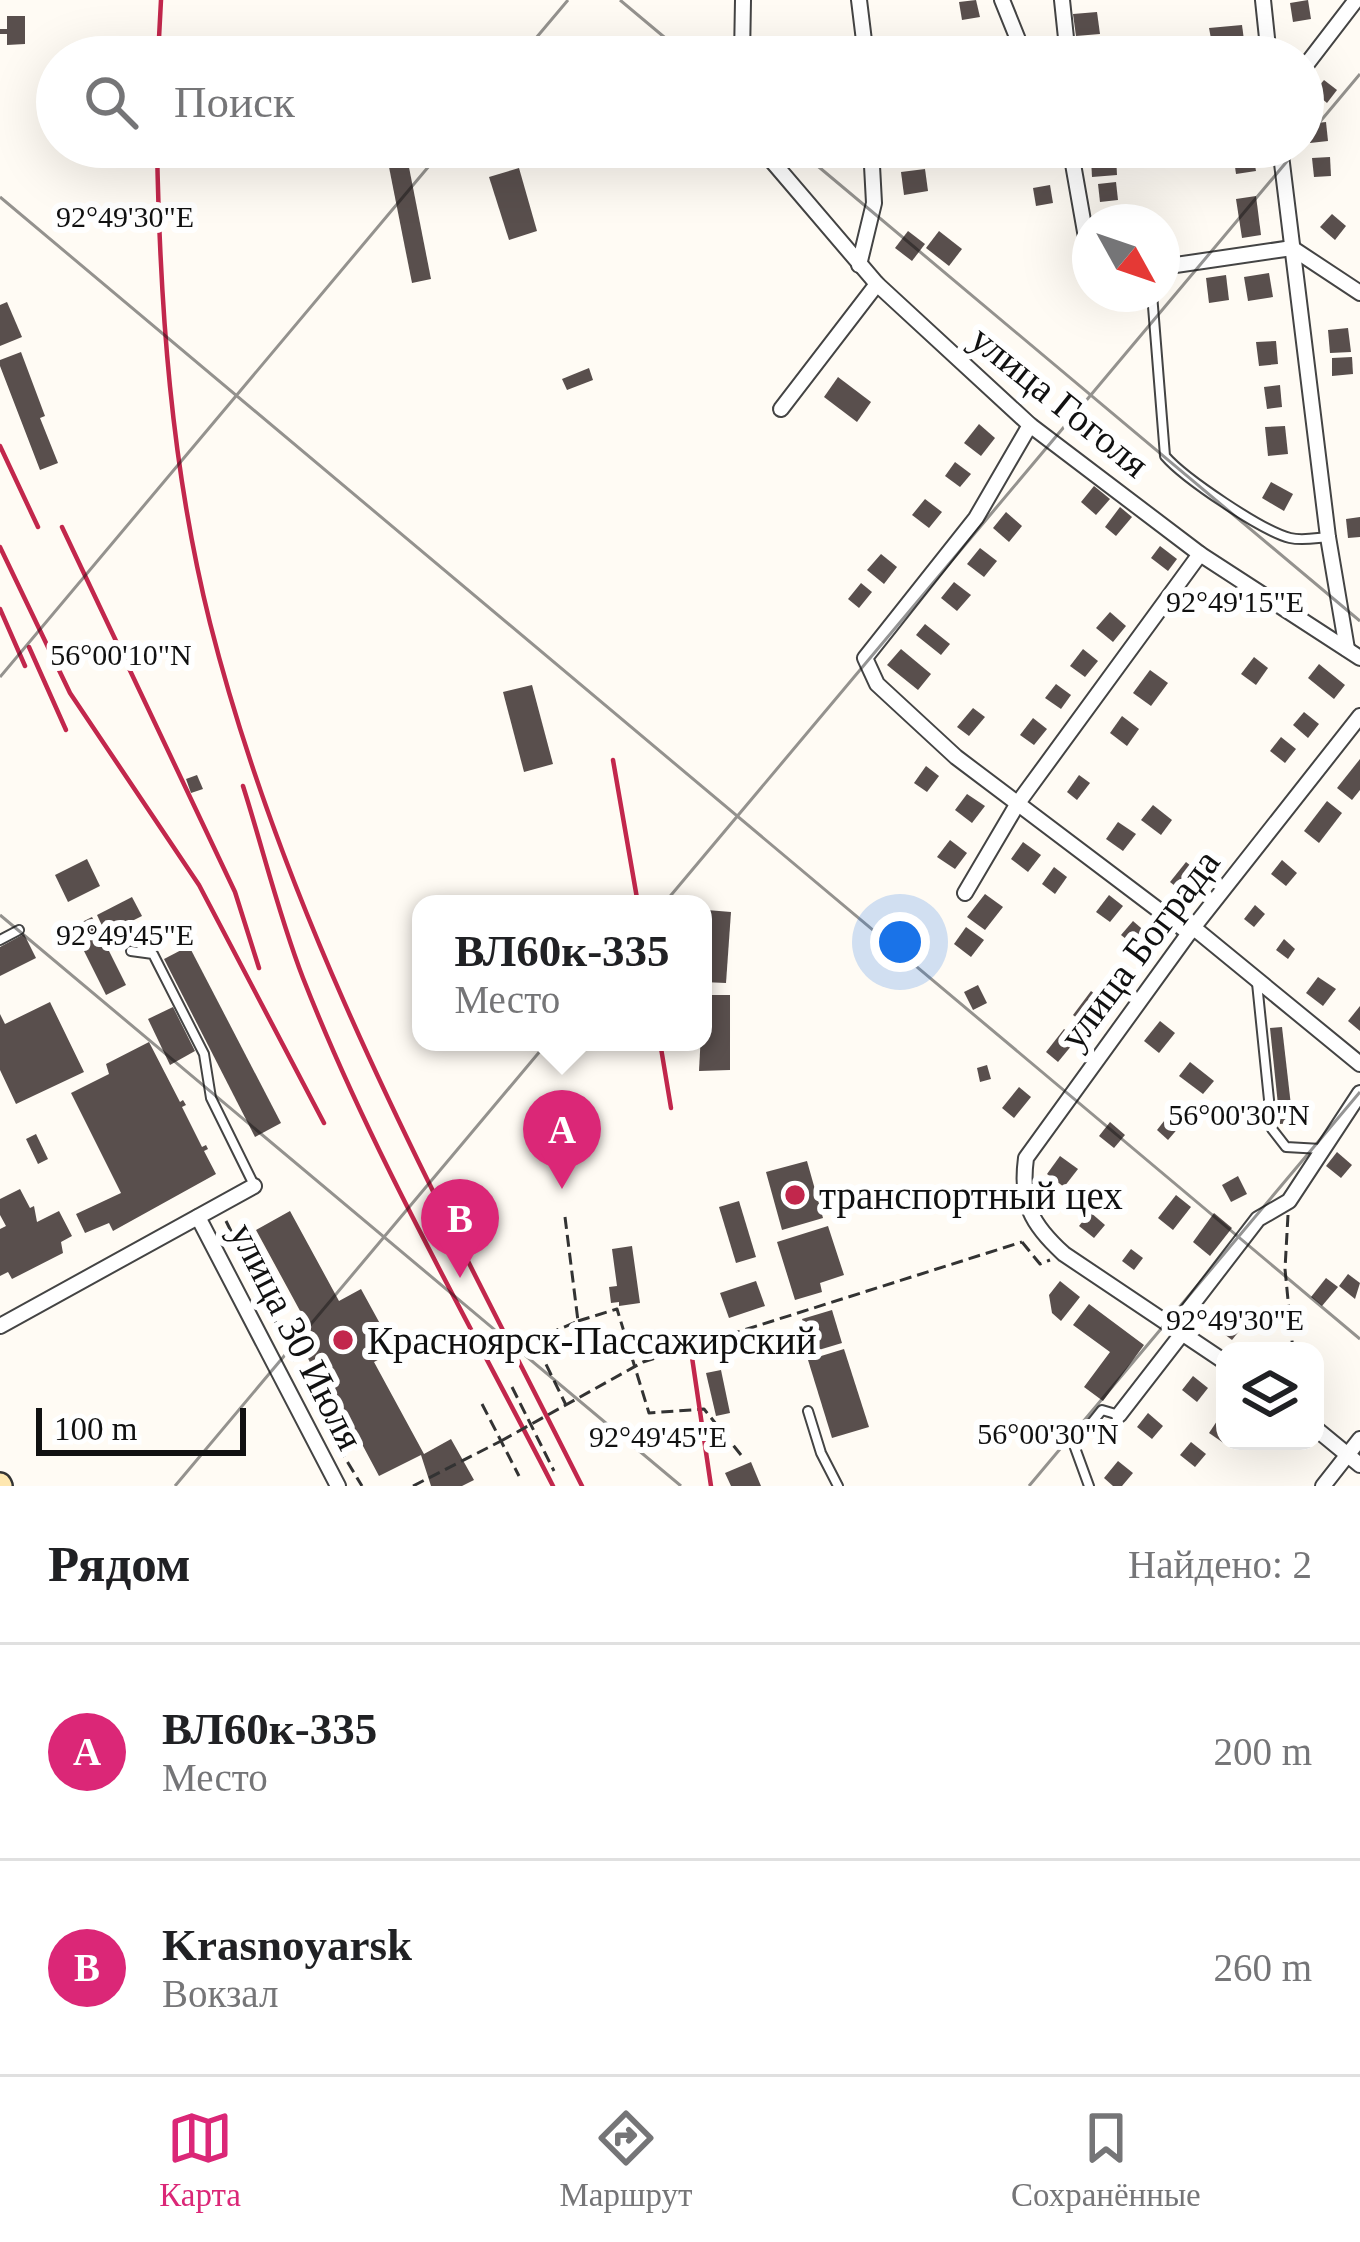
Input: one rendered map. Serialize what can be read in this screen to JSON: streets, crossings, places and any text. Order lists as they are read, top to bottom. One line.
{"streets":{"street":["улица Гоголя","улица Бограда","улица 30 Июля"]},"places":["транспортный цех","Красноярск-Пассажирский"],"scale_bar":"100 m","north":"bottom right","page":{"search":"Поиск","popup":["ВЛ60к-335","Место"],"pins":["A","B"],"scale":"100 m","heading":["Рядом","Найдено: 2"],"list":[{"mark":"A","name":"ВЛ60к-335","note":"Место","value":"200 m"},{"mark":"B","name":"Krasnoyarsk","note":"Вокзал","value":"260 m"}],"nav":["Карта","Маршрут","Сохранённые"]},"coordinates":["92°49'30\"E","92°49'15\"E","56°00'10\"N","92°49'45\"E","56°00'30\"N"]}
